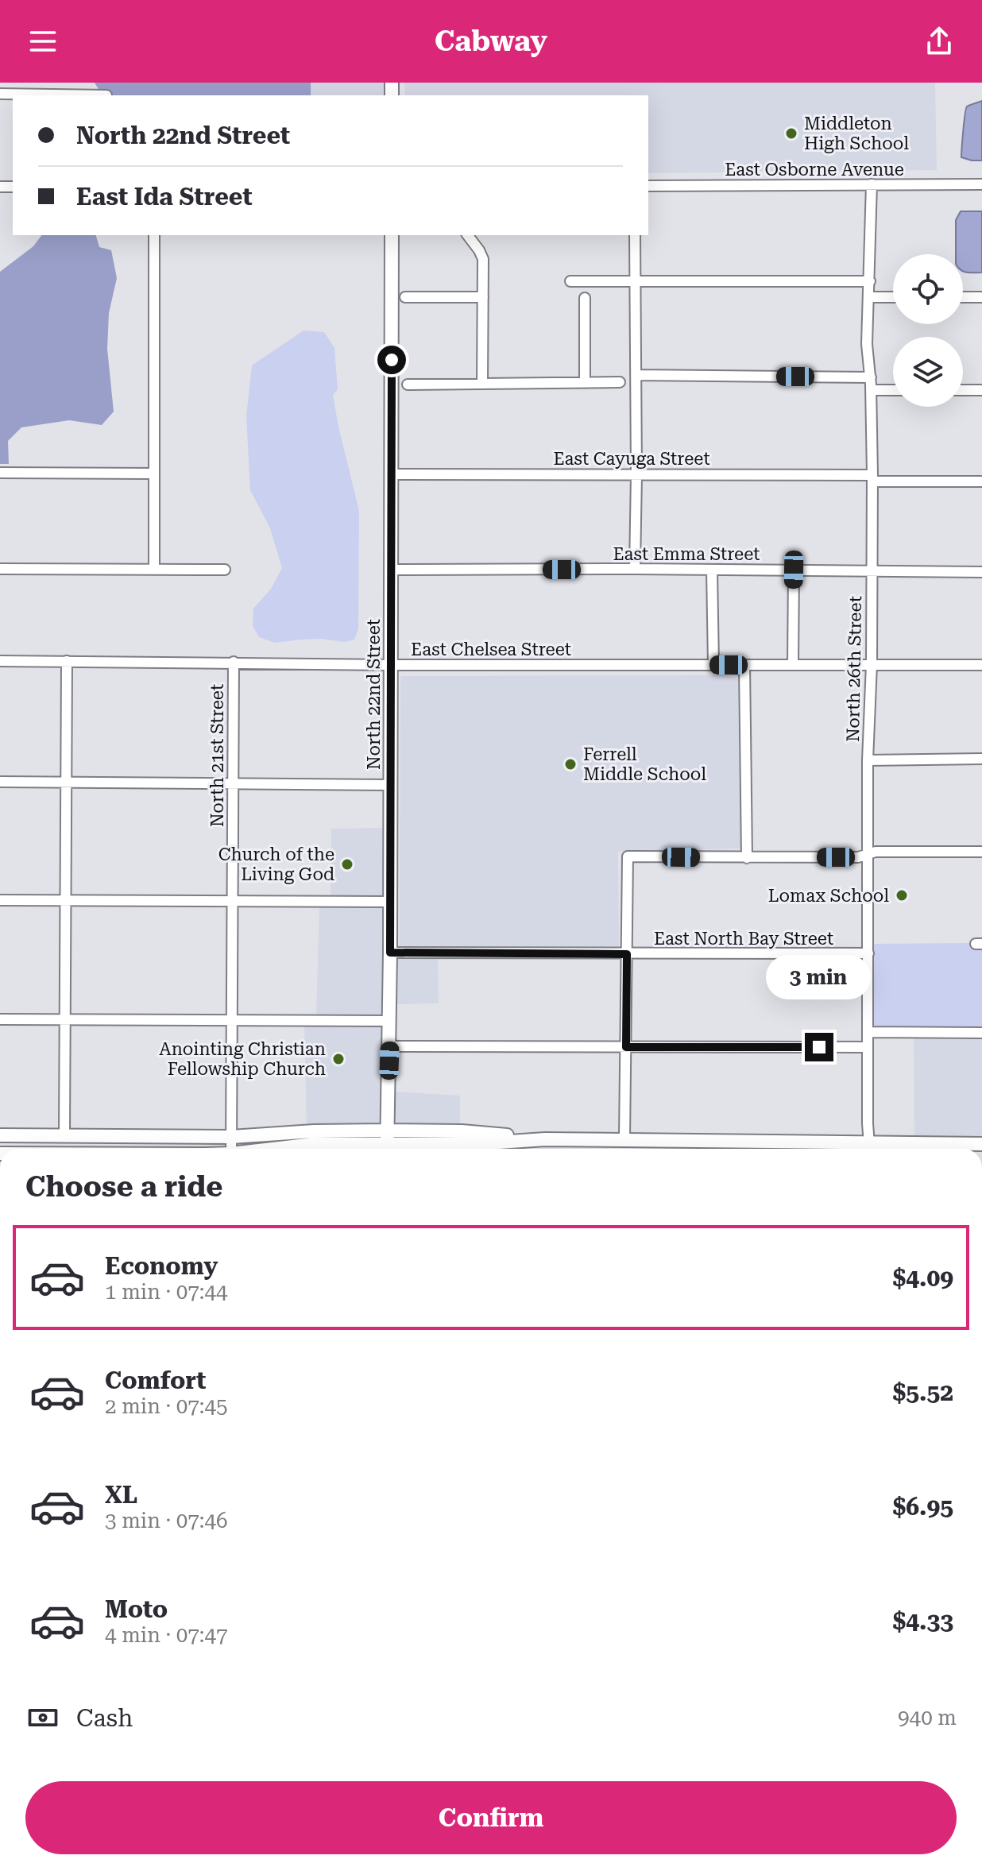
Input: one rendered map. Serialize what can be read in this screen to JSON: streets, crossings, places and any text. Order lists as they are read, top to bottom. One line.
{"streets":{"main road":["North 22nd Street"],"street":["East Osborne Avenue","East Cayuga Street","East Emma Street","East Chelsea Street","North 26th Street","North 21st Street","East North Bay Street"]},"crossings":[["East Osborne Avenue","North 26th Street"],["East Cayuga Street","North 26th Street"],["East Cayuga Street","North 22nd Street"],["East Emma Street","North 26th Street"],["East Emma Street","North 22nd Street"],["East Chelsea Street","North 26th Street"],["East Chelsea Street","North 22nd Street"],["East Chelsea Street","North 21st Street"],["North 26th Street","East North Bay Street"],["North 22nd Street","East North Bay Street"]],"places":["Middleton High School","Ferrell Middle School","Church of the Living God","Lomax School","Anointing Christian Fellowship Church"],"page":{"header":"Cabway","banner":["North 22nd Street","East Ida Street"],"bubble":"3 min","heading":"Choose a ride","list":[{"name":"Economy","note":"1 min · 07:44","value":"$4.09"},{"name":"Comfort","note":"2 min · 07:45","value":"$5.52"},{"name":"XL","note":"3 min · 07:46","value":"$6.95"},{"name":"Moto","note":"4 min · 07:47","value":"$4.33"}],"pay":["Cash","940 m"],"buttons":"Confirm"}}
